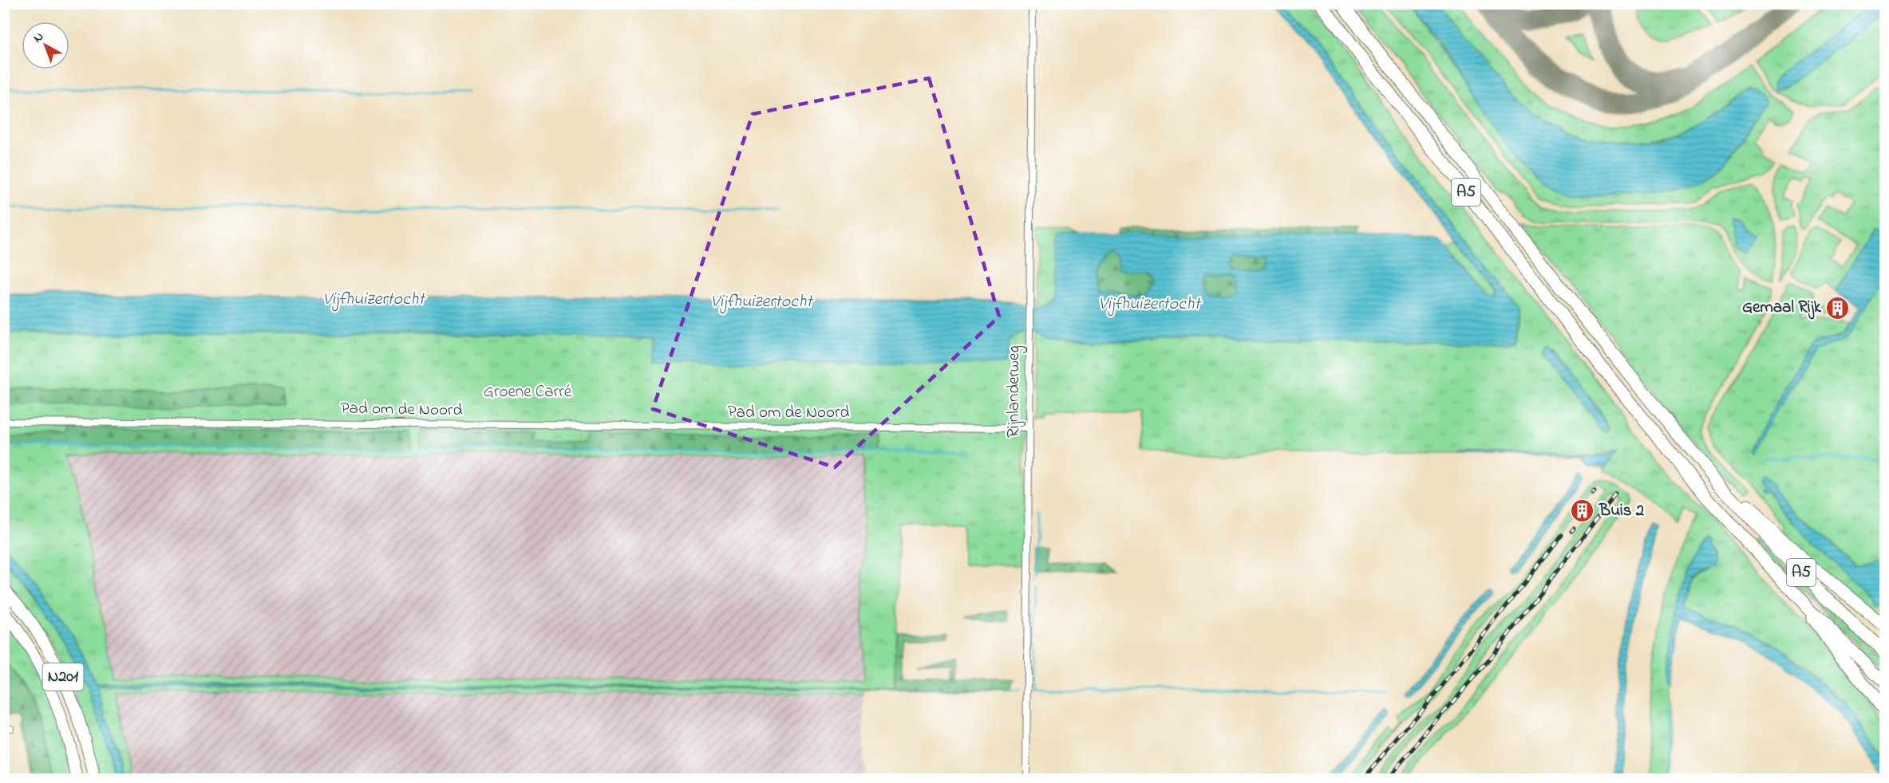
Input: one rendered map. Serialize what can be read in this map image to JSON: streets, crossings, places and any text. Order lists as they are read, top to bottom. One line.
{"streets":{"highway":["A5","N201"],"street":["Rijnlanderweg","Pad om de Noord"]},"crossings":[["Rijnlanderweg","Pad om de Noord"]],"water":["Vijfhuizertocht"],"parks":["Groene Carré"],"places":{"building":["Gemaal Rijk","Buis 2"]},"north":"top left"}
